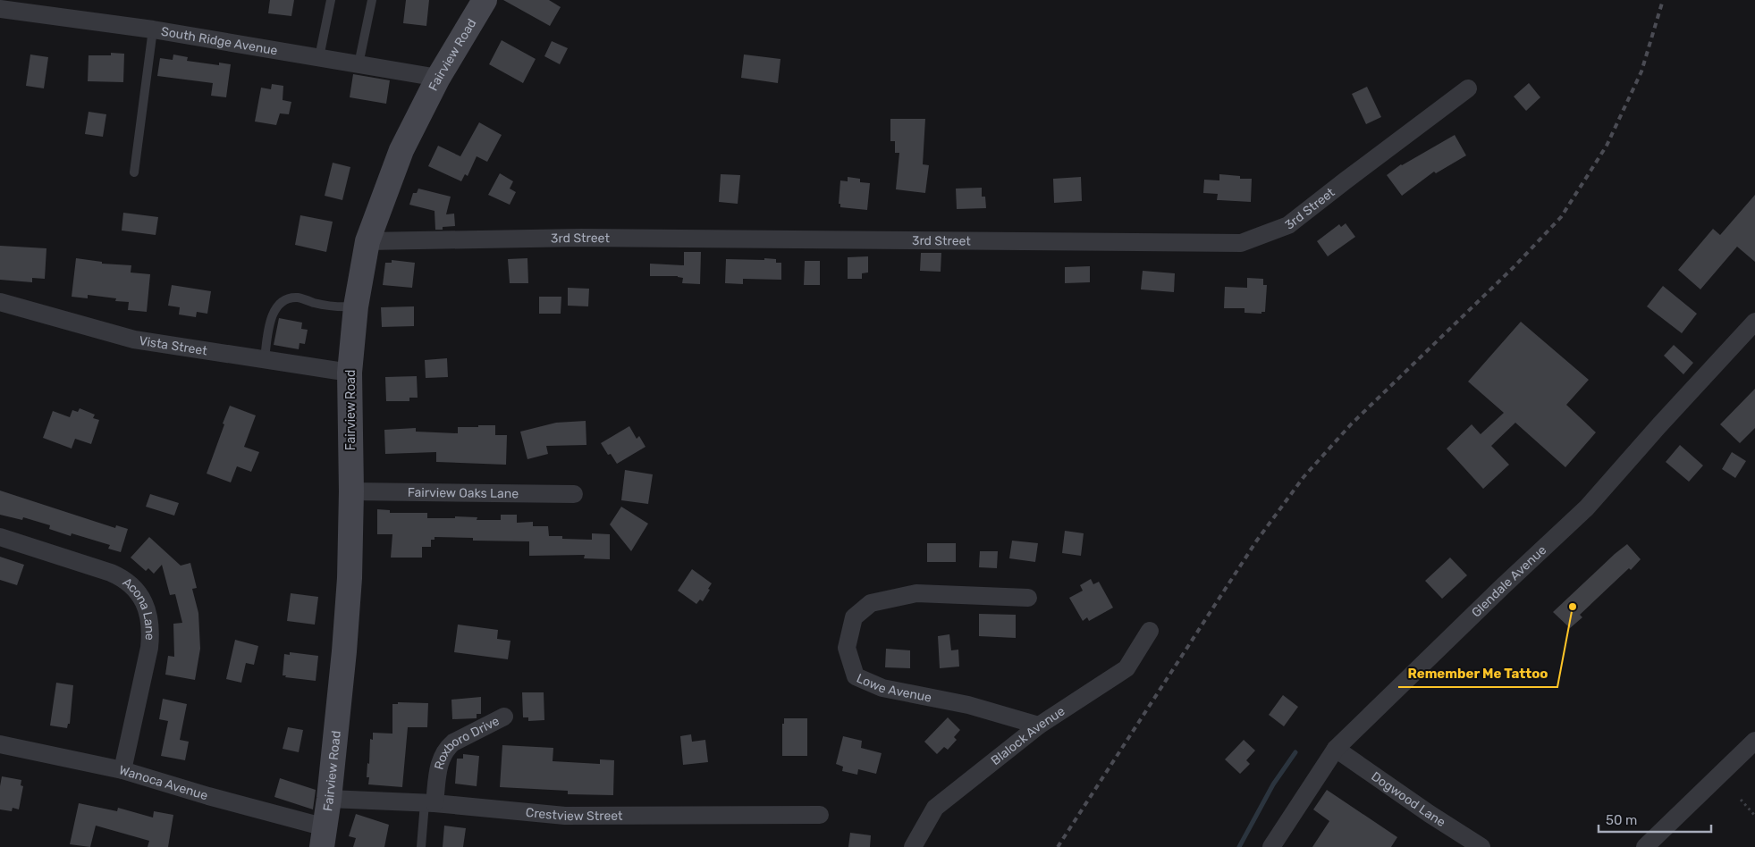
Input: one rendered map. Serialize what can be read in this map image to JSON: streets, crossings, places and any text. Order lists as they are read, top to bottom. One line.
{"streets":{"main road":["Fairview Road"],"street":["South Ridge Avenue","3rd Street","Vista Street","Fairview Oaks Lane","Glendale Avenue","Acona Lane","Lowe Avenue","Blalock Avenue","Roxboro Drive","Wanoca Avenue","Dogwood Lane","Crestview Street"]},"crossings":[["South Ridge Avenue","Fairview Road"],["Fairview Road","3rd Street"],["Fairview Road","Vista Street"],["Fairview Road","Fairview Oaks Lane"],["Fairview Road","Wanoca Avenue"],["Fairview Road","Crestview Street"],["Glendale Avenue","Dogwood Lane"],["Acona Lane","Wanoca Avenue"],["Lowe Avenue","Blalock Avenue"],["Roxboro Drive","Crestview Street"]],"places":["Remember Me Tattoo"],"scale_bar":"50 m"}
